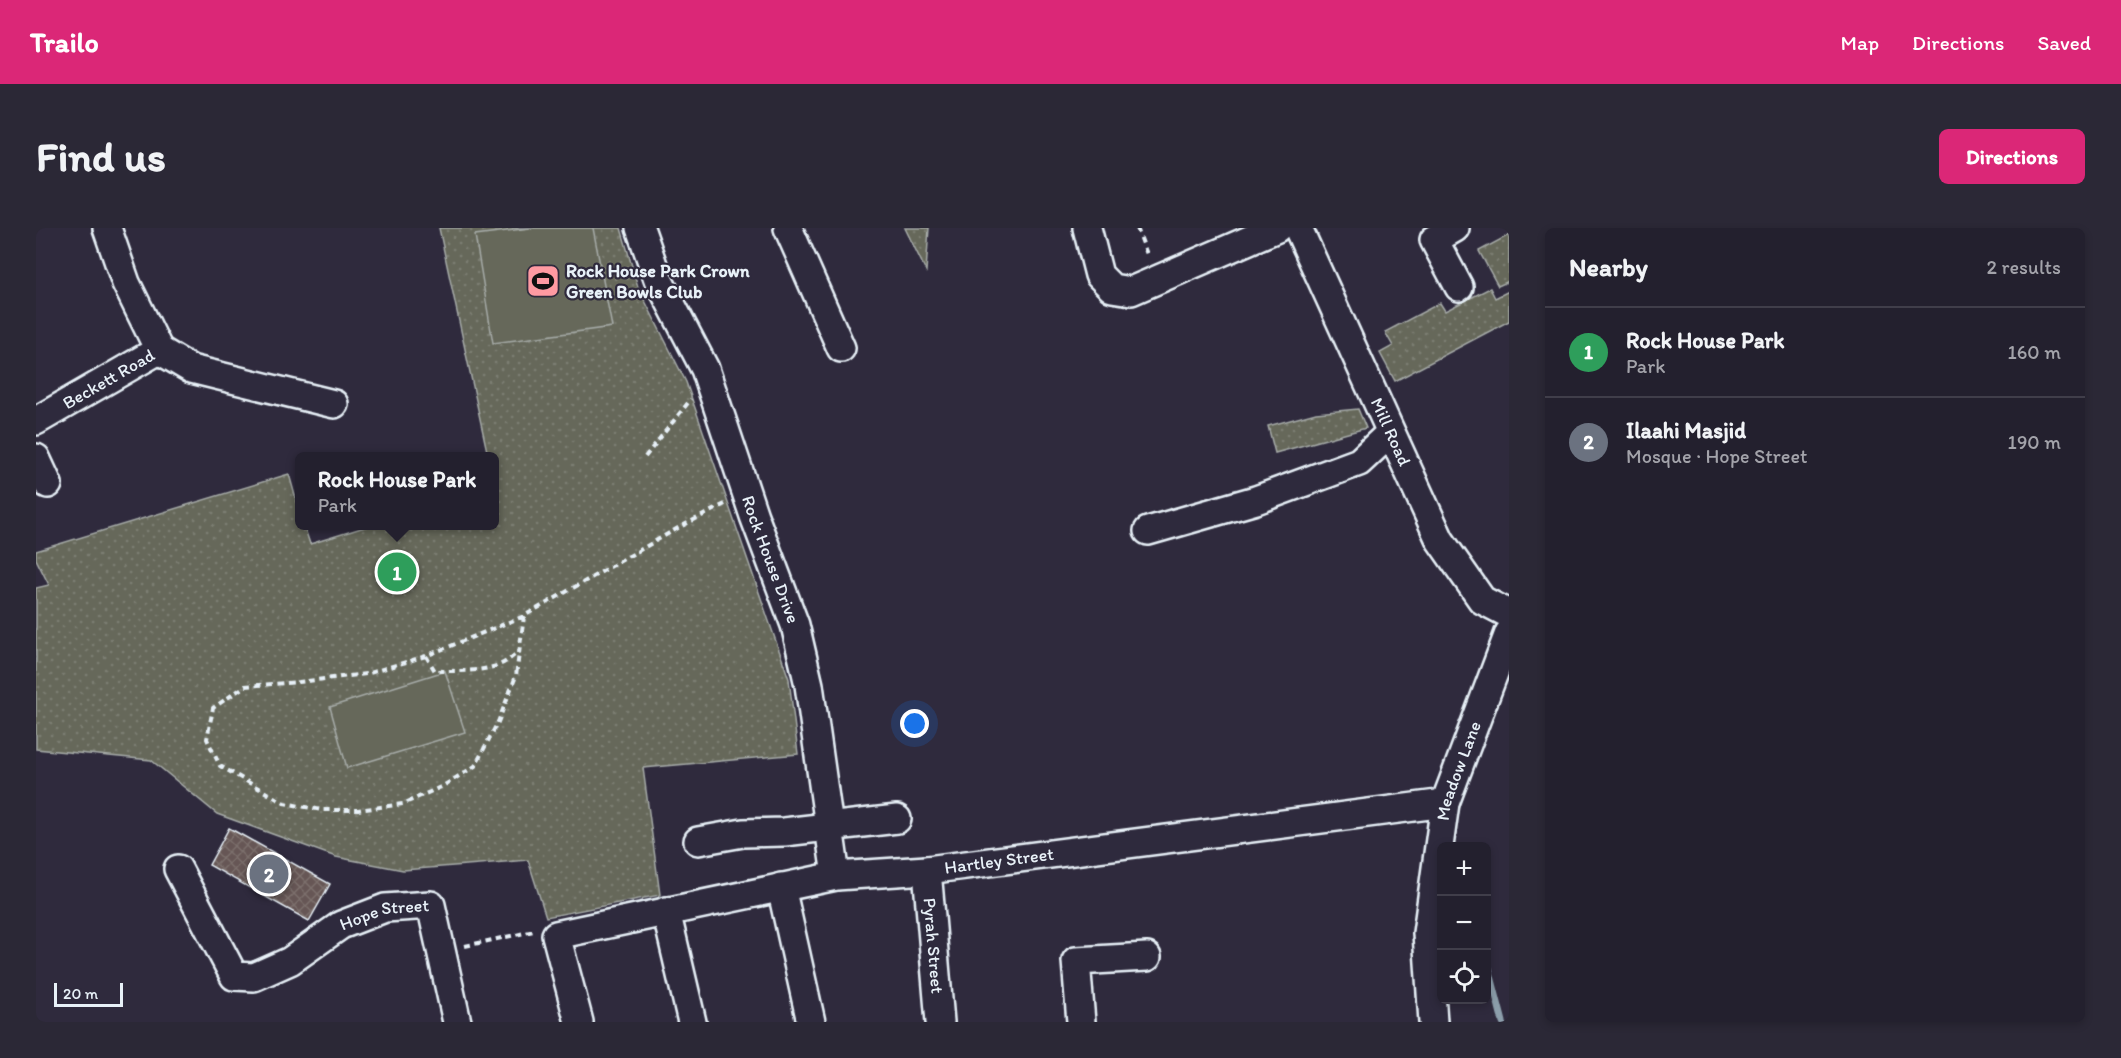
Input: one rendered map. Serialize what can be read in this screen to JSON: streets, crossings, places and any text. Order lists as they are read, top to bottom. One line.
{"streets":{"street":["Beckett Road","Mill Road","Rock House Drive","Meadow Lane","Hartley Street","Hope Street","Pyrah Street"]},"crossings":[["Rock House Drive","Hartley Street"],["Meadow Lane","Hartley Street"],["Hartley Street","Pyrah Street"]],"places":{"sports":["Rock House Park Crown Green Bowls Club"]},"scale_bar":"20 m","page":{"header":"Trailo","nav":["Map","Directions","Saved"],"buttons":"Directions","title":"Find us","heading":["Nearby","2 results"],"list":[{"mark":"1","name":"Rock House Park","note":"Park","value":"160 m"},{"mark":"2","name":"Ilaahi Masjid","note":"Mosque · Hope Street","value":"190 m"}],"popup":["Rock House Park","Park"],"pins":["1","2"],"map_buttons":["+","−"],"scale":"20 m"}}
